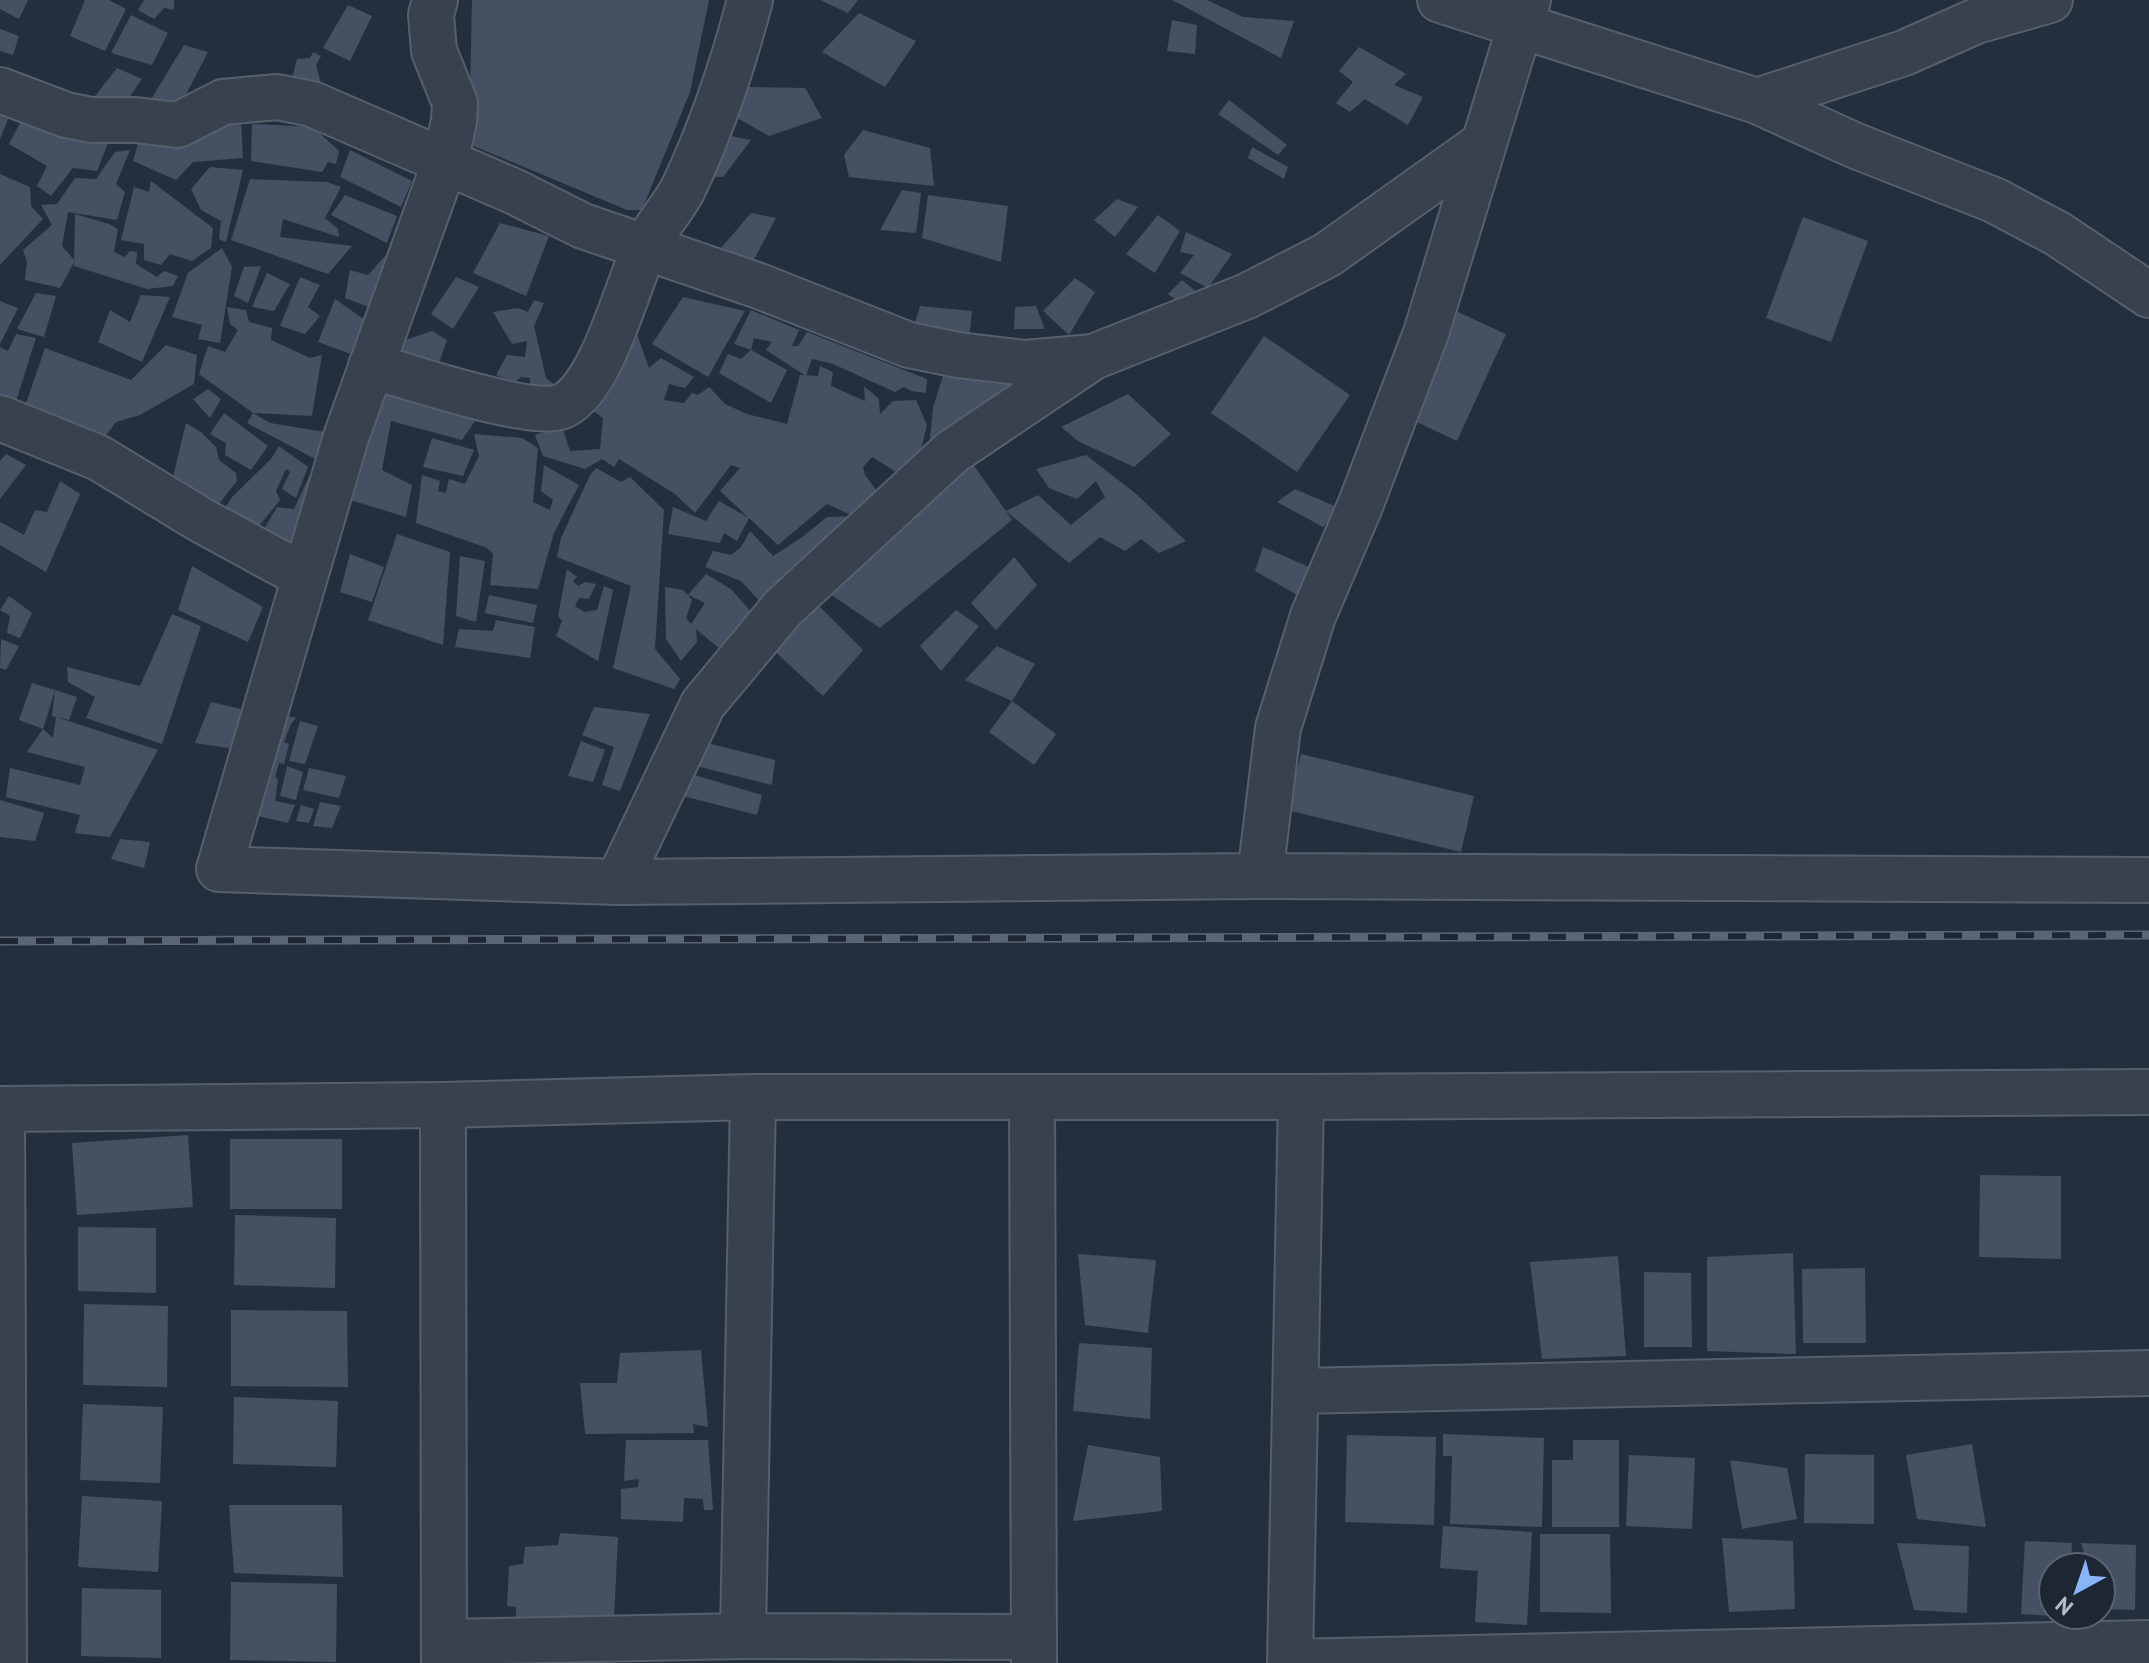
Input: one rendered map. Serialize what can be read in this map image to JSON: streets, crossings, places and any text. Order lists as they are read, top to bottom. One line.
{"north":"bottom left"}
